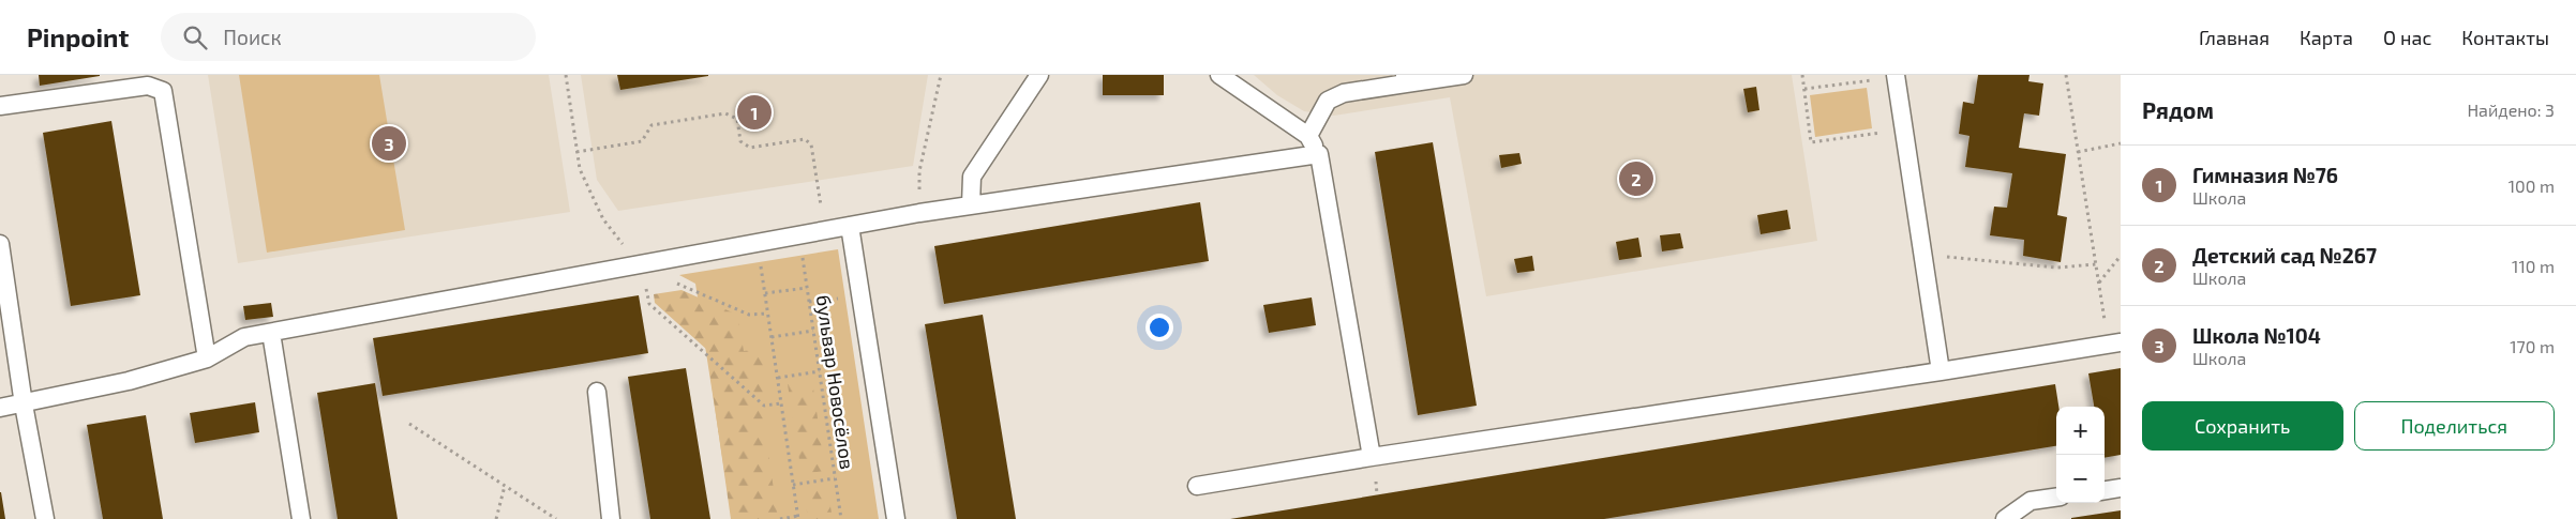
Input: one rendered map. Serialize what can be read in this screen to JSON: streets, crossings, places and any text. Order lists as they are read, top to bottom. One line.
{"streets":{"path":["бульвар Новосёлов"]},"page":{"header":"Pinpoint","search":"Поиск","nav":["Главная","Карта","О нас","Контакты"],"heading":["Рядом","Найдено: 3"],"pins":["1","3","2"],"list":[{"mark":"1","name":"Гимназия №76","note":"Школа","value":"100 m"},{"mark":"2","name":"Детский сад №267","note":"Школа","value":"110 m"},{"mark":"3","name":"Школа №104","note":"Школа","value":"170 m"}],"buttons":["Сохранить","Поделиться"],"map_buttons":["+","−"]}}
